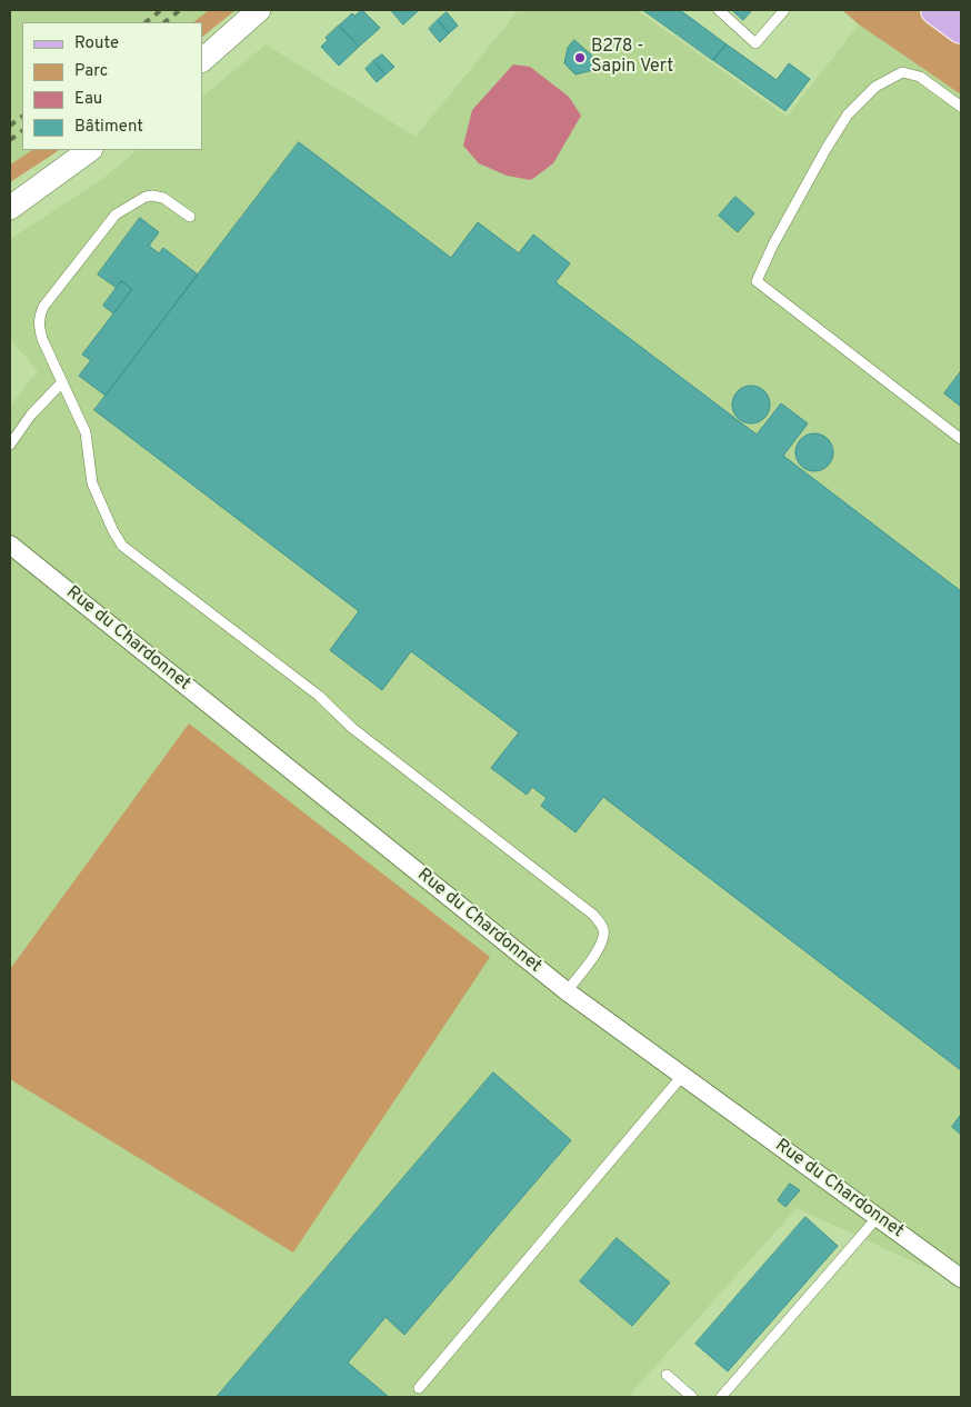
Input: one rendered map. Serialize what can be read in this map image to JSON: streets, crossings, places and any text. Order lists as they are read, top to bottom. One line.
{"streets":{"street":["Rue du Chardonnet"]},"places":["B278 - Sapin Vert"],"legend":["Route","Parc","Eau","Bâtiment"]}
